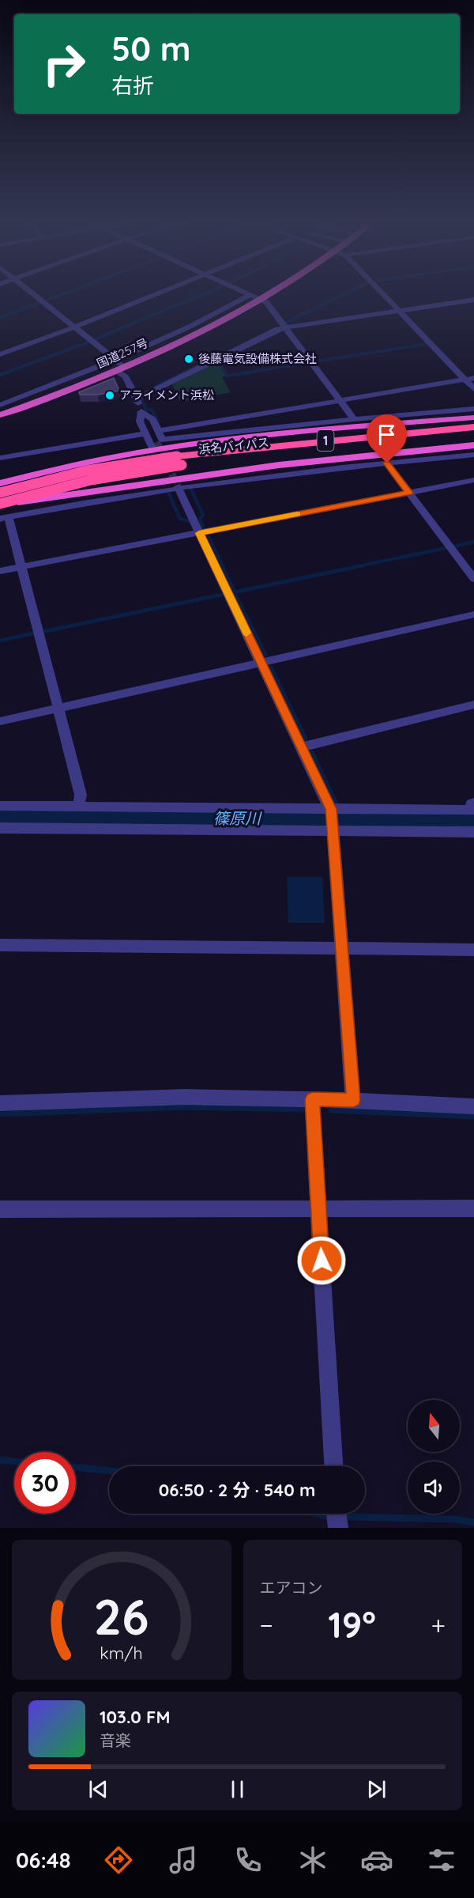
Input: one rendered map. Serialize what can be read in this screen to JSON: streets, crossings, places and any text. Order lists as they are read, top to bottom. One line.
{"streets":{"highway":["国道257号","1","浜名バイパス"]},"water":["篠原川"],"places":["後藤電気設備株式会社","アライメント浜松"],"north":"top","page":{"turn":["50 m","右折"],"limit":"30","trip":"06:50 · 2 分 · 540 m","tile":"エアコン","heat":["−","19°","+"],"song":["103.0 FM","音楽"],"tabs":"06:48","gauge":["26","km/h"]}}
